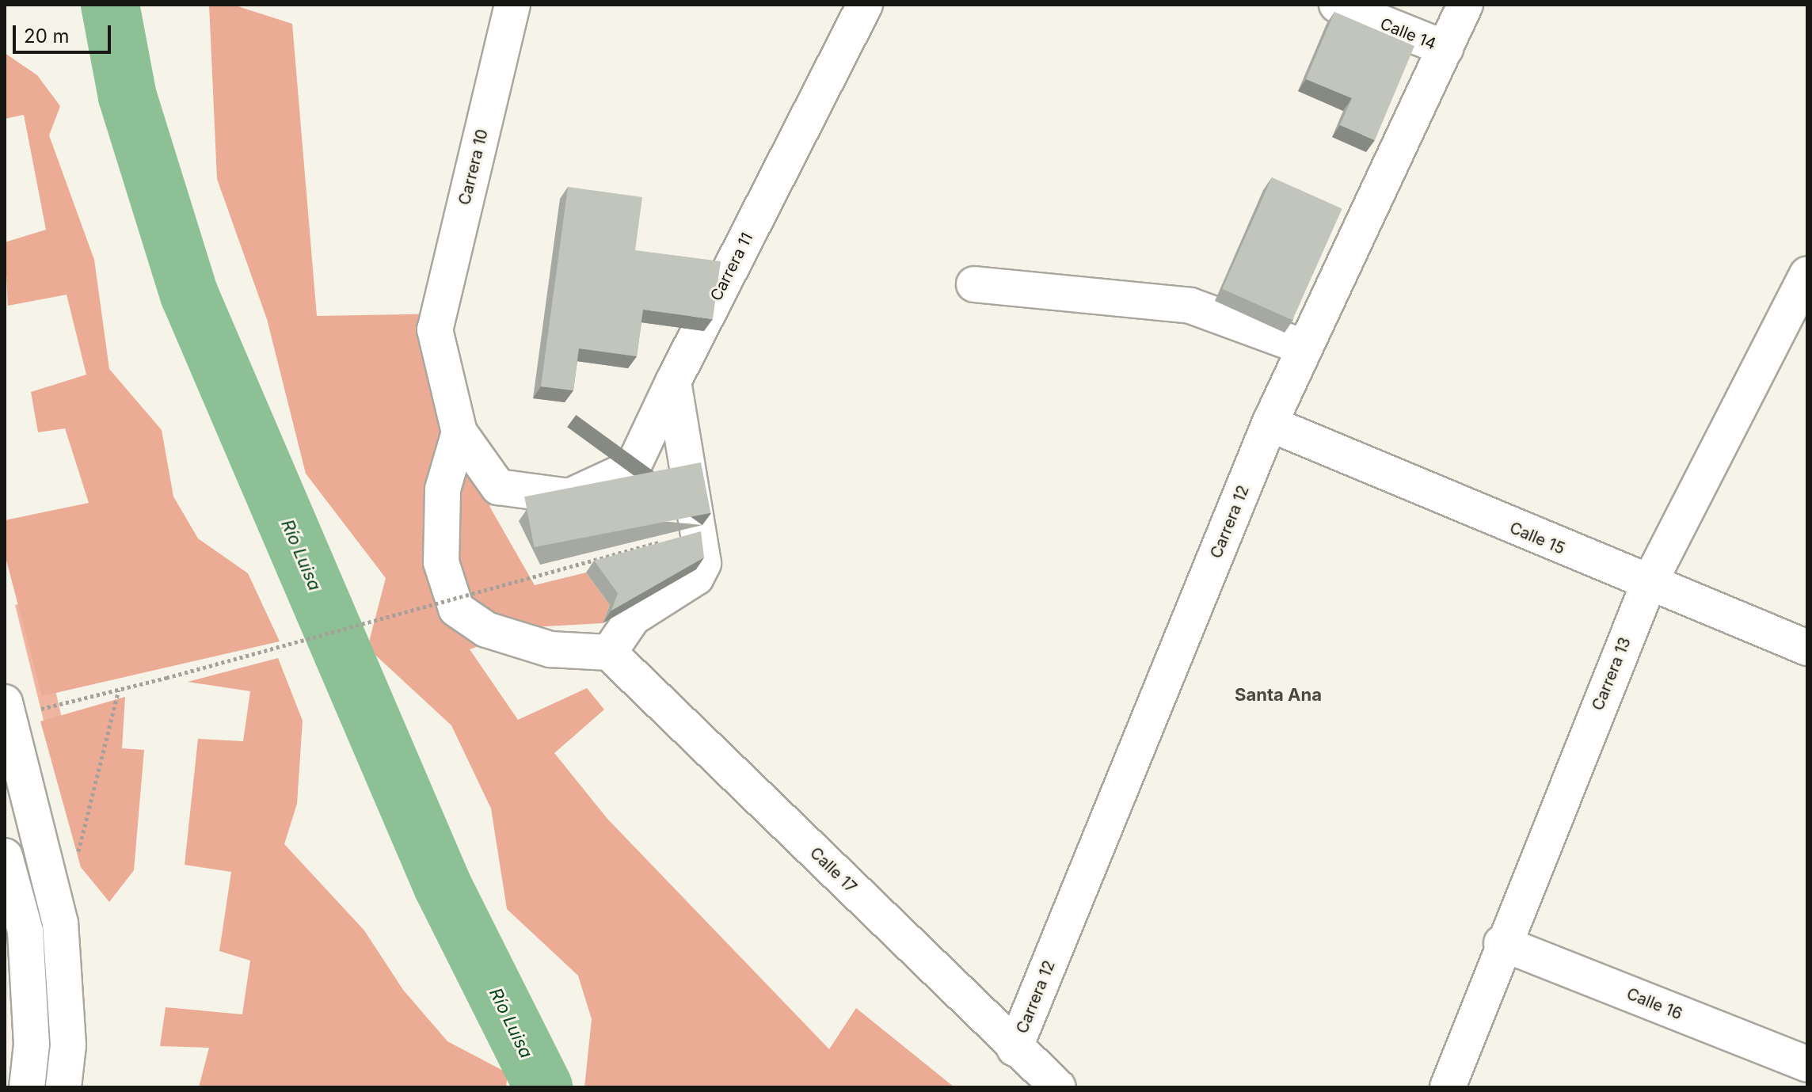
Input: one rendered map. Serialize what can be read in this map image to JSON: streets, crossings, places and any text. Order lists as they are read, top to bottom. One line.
{"streets":{"street":["Calle 14","Carrera 10","Carrera 11","Carrera 12","Calle 15","Carrera 13","Calle 17","Calle 16"]},"crossings":[["Calle 14","Carrera 12"],["Carrera 10","Carrera 11"],["Carrera 12","Calle 15"],["Carrera 12","Calle 17"],["Calle 15","Carrera 13"],["Carrera 13","Calle 16"]],"districts":["Santa Ana"],"water":["Río Luisa"],"scale_bar":"20 m"}
